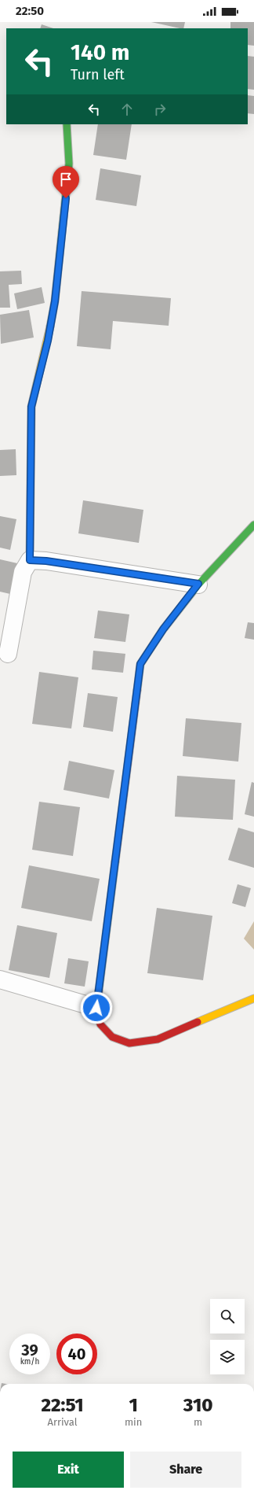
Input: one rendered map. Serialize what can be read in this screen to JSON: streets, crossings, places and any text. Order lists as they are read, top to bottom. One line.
{"page":{"status":"22:50","turn":["140 m","Turn left"],"speed":"39 km/h","limit":"40","eta":["22:51","Arrival","1","min","310","m"],"buttons":["Exit","Share"]}}
